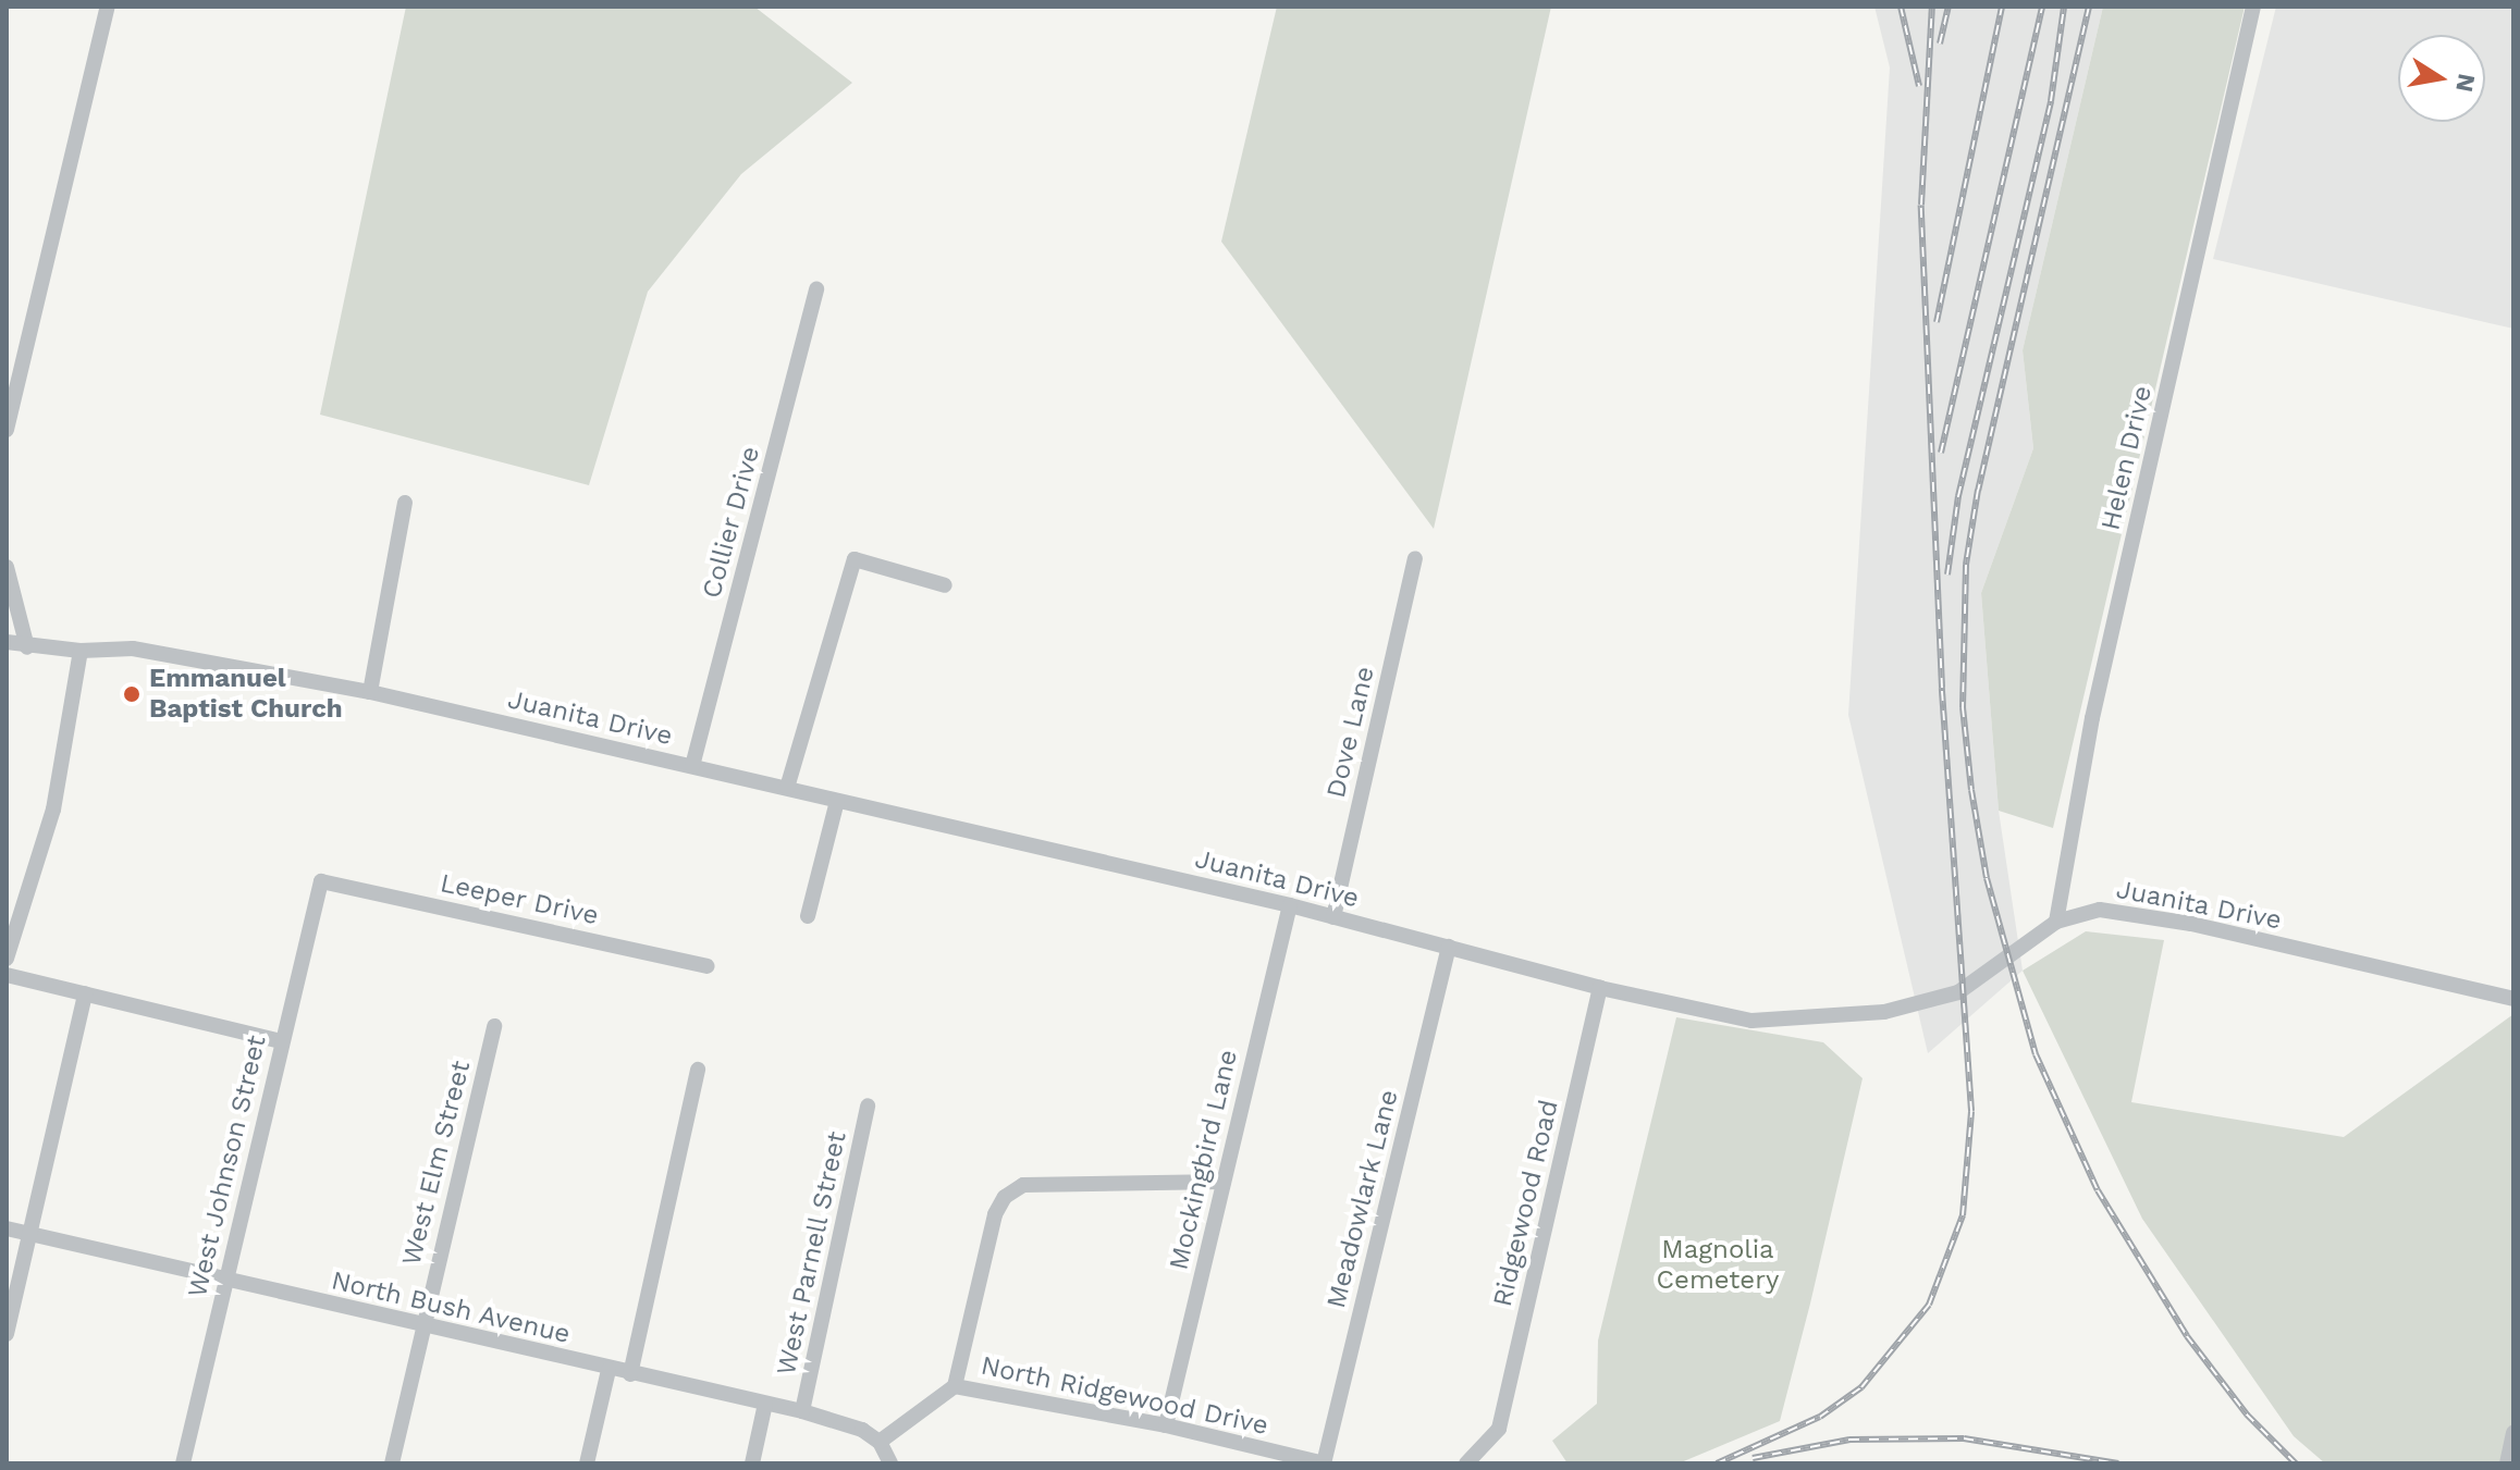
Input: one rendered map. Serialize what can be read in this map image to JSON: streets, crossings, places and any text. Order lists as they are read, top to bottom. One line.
{"streets":{"street":["Helen Drive","Collier Drive","Juanita Drive","Dove Lane","Leeper Drive","Mockingbird Lane","West Elm Street","West Johnson Street","Meadowlark Lane","Ridgewood Road","West Parnell Street","North Bush Avenue","North Ridgewood Drive"]},"crossings":[["Helen Drive","Juanita Drive"],["Collier Drive","Juanita Drive"],["Juanita Drive","Dove Lane"],["Juanita Drive","Mockingbird Lane"],["Juanita Drive","Meadowlark Lane"],["Juanita Drive","Ridgewood Road"],["Leeper Drive","West Johnson Street"],["Mockingbird Lane","North Ridgewood Drive"],["West Elm Street","North Bush Avenue"],["West Johnson Street","North Bush Avenue"],["Meadowlark Lane","North Ridgewood Drive"],["West Parnell Street","North Bush Avenue"],["North Bush Avenue","North Ridgewood Drive"]],"parks":["Magnolia Cemetery"],"places":["Emmanuel Baptist Church"],"north":"right"}
